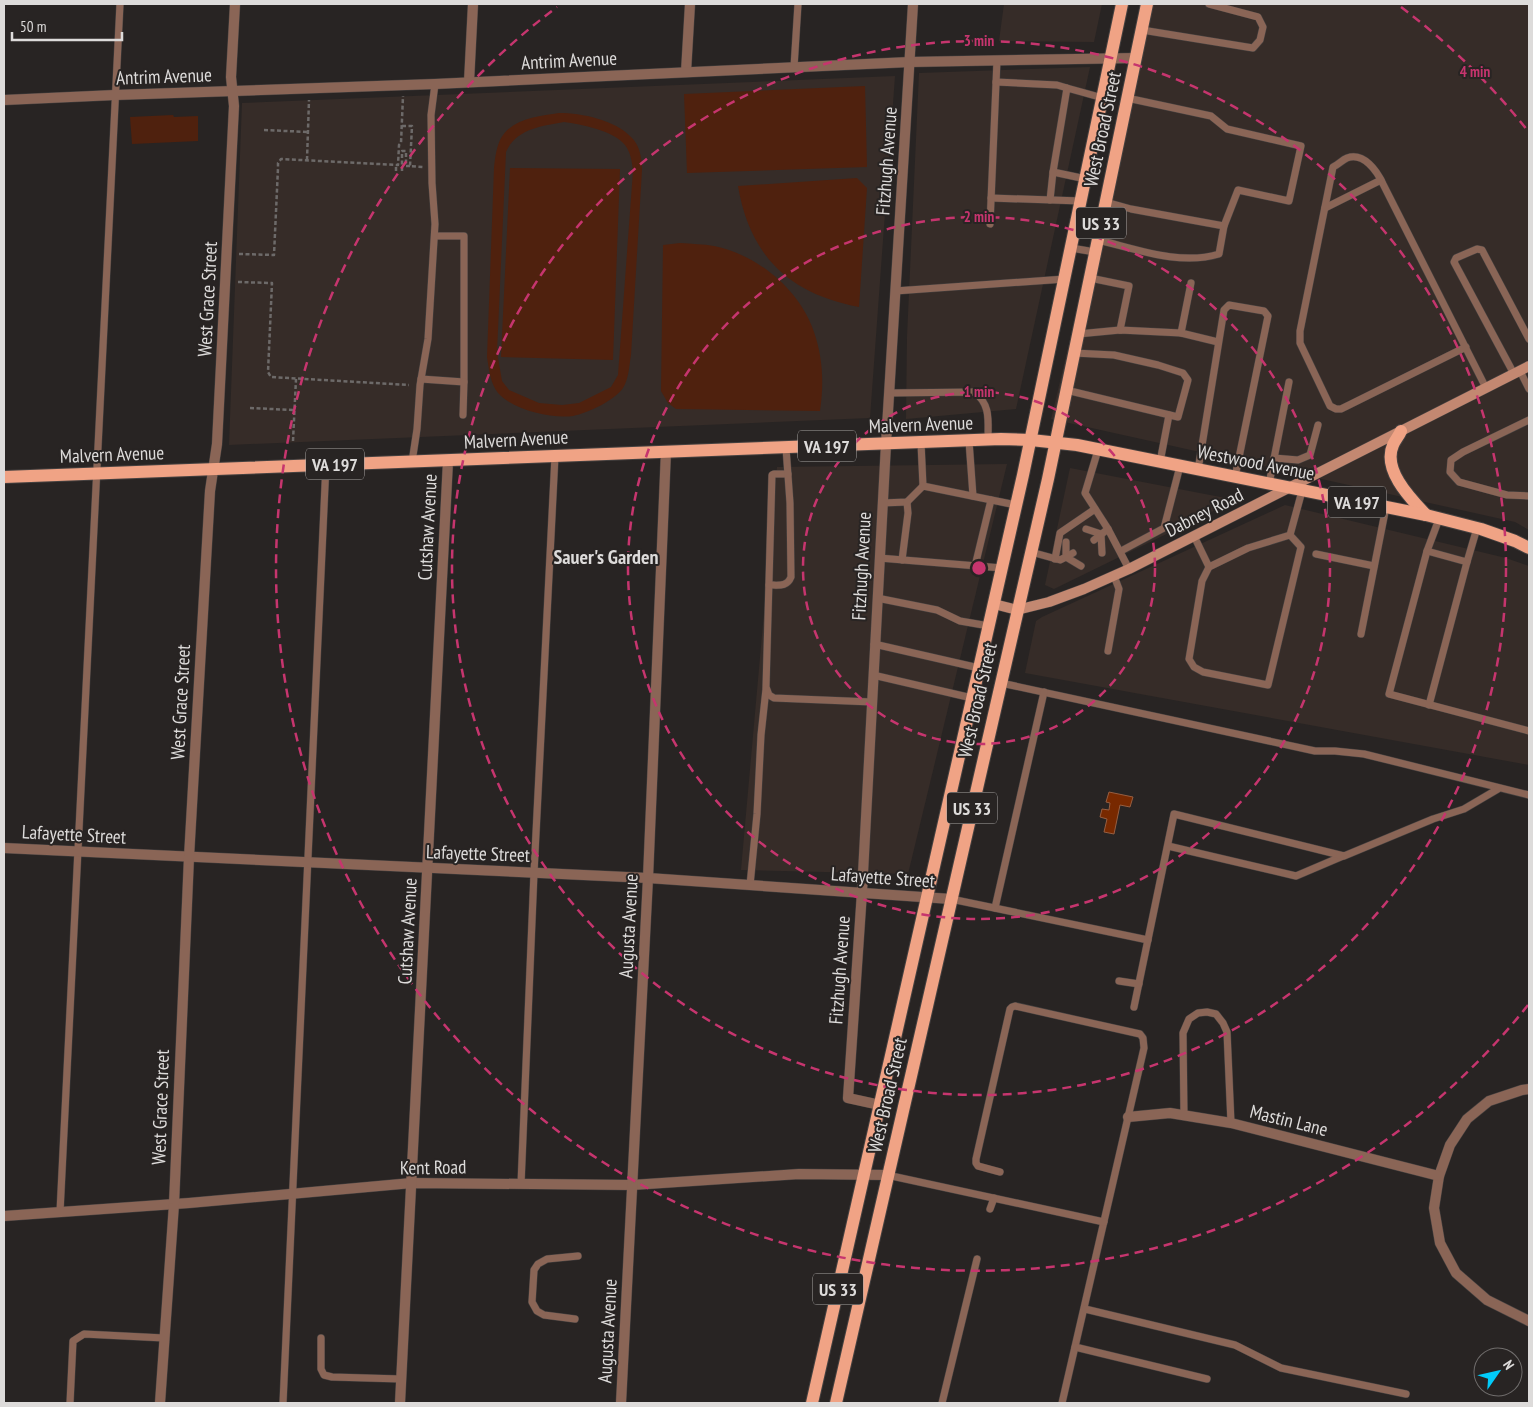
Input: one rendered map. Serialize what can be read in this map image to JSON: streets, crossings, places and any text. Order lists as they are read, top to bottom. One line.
{"streets":{"main road":["West Broad Street","US 33","Malvern Avenue","VA 197","Westwood Avenue"],"street":["Antrim Avenue","Fitzhugh Avenue","West Grace Street","Dabney Road","Cutshaw Avenue","Lafayette Street","Augusta Avenue","Mastin Lane","Kent Road"]},"crossings":[["Antrim Avenue","West Broad Street"],["Antrim Avenue","Fitzhugh Avenue"],["Antrim Avenue","West Grace Street"],["West Broad Street","Fitzhugh Avenue"],["West Broad Street","Malvern Avenue"],["West Broad Street","Westwood Avenue"],["West Broad Street","Dabney Road"],["West Broad Street","Lafayette Street"],["West Broad Street","Kent Road"],["Fitzhugh Avenue","Malvern Avenue"],["Fitzhugh Avenue","Lafayette Street"],["West Grace Street","Malvern Avenue"],["West Grace Street","Lafayette Street"],["West Grace Street","Kent Road"],["Malvern Avenue","Westwood Avenue"],["Malvern Avenue","Cutshaw Avenue"],["Malvern Avenue","Augusta Avenue"],["Westwood Avenue","Dabney Road"],["Cutshaw Avenue","Lafayette Street"],["Cutshaw Avenue","Kent Road"],["Lafayette Street","Augusta Avenue"],["Augusta Avenue","Kent Road"]],"districts":["Sauer's Garden"],"scale_bar":"50 m","north":"top right","rings":["3 min","4 min","2 min","1 min"]}
